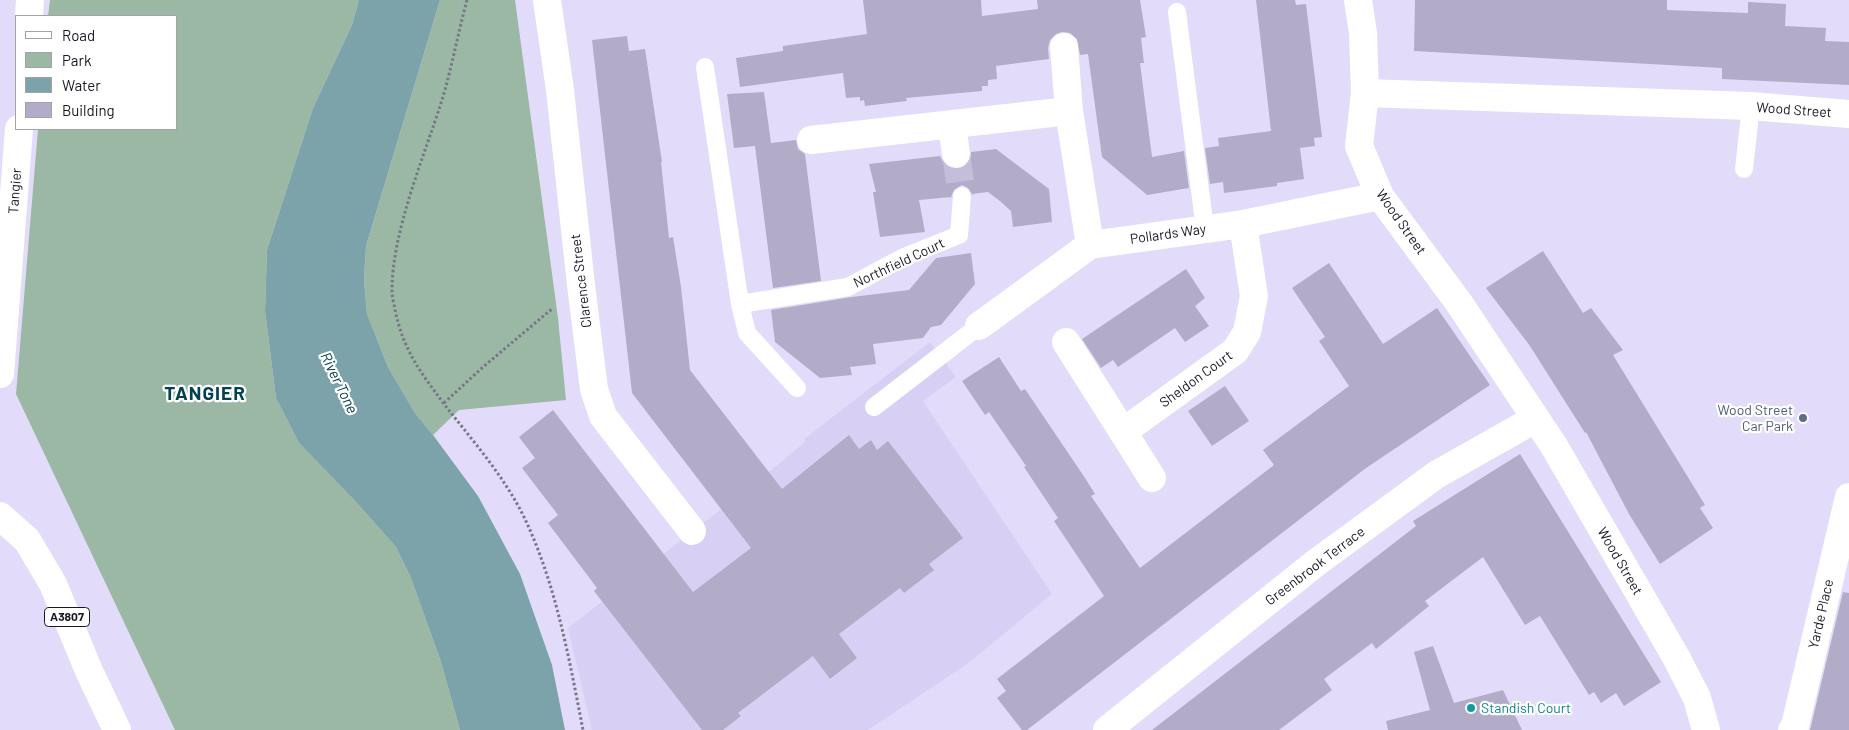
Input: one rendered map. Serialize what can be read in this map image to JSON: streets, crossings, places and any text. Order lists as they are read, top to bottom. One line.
{"streets":{"street":["Wood Street","Tangier","Pollards Way","Clarence Street","Sheldon Court","Greenbrook Terrace","Yarde Place","A3807"],"lane":["Northfield Court"]},"crossings":[["Wood Street","Pollards Way"],["Wood Street","Greenbrook Terrace"],["Pollards Way","Sheldon Court"]],"districts":["TANGIER"],"water":["River Tone"],"places":["Wood Street Car Park","Standish Court"],"legend":["Road","Park","Water","Building"]}
